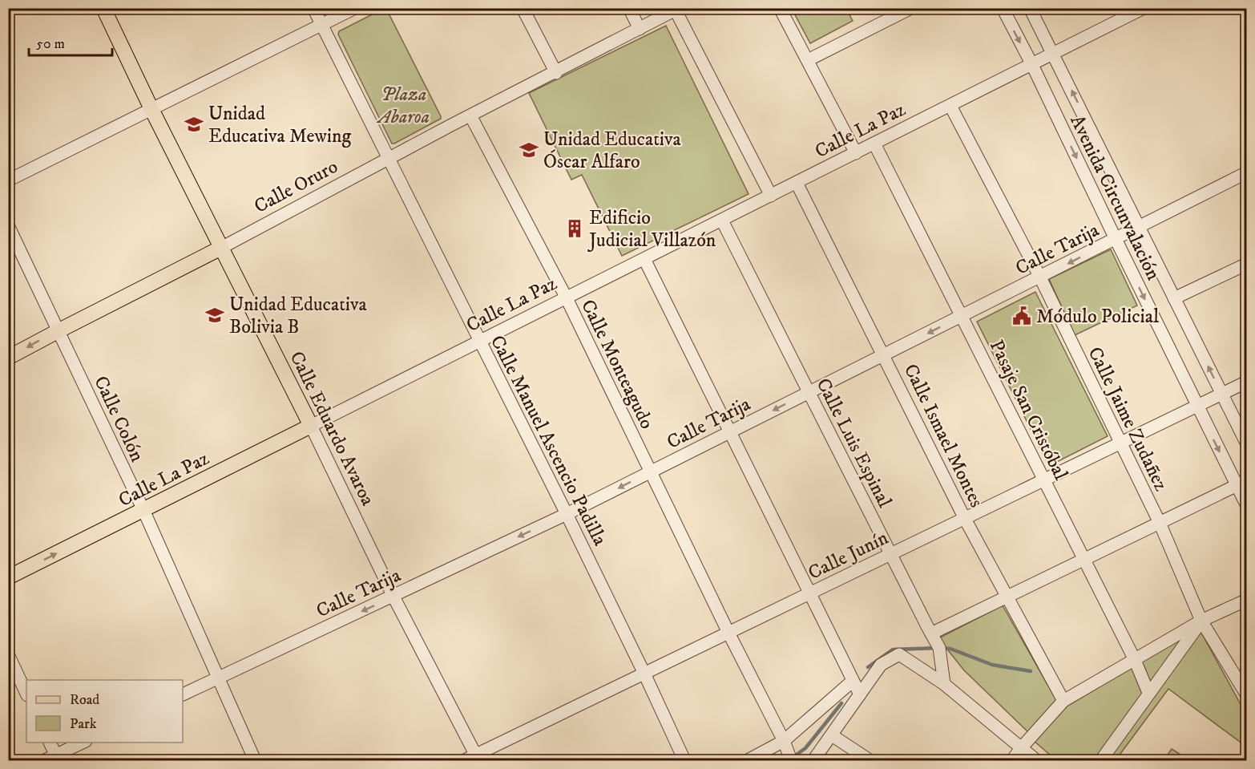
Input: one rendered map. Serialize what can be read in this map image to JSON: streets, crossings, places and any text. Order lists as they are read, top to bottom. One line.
{"streets":{"main road":["Calle La Paz","Calle Oruro","Calle Eduardo Avaroa"],"street":["Avenida Circunvalación","Calle Tarija","Calle Monteagudo","Pasaje San Cristóbal","Calle Colón","Calle Jaime Zudañez","Calle Ismael Montes","Calle Manuel Ascencio Padilla","Calle Luis Espinal","Calle Junín"]},"crossings":[["Calle La Paz","Avenida Circunvalación"],["Calle La Paz","Calle Monteagudo"],["Calle La Paz","Pasaje San Cristóbal"],["Calle La Paz","Calle Colón"],["Calle La Paz","Calle Jaime Zudañez"],["Calle La Paz","Calle Eduardo Avaroa"],["Calle La Paz","Calle Ismael Montes"],["Calle La Paz","Calle Manuel Ascencio Padilla"],["Calle La Paz","Calle Luis Espinal"],["Calle Oruro","Calle Monteagudo"],["Calle Oruro","Calle Colón"],["Calle Oruro","Calle Eduardo Avaroa"],["Calle Oruro","Calle Manuel Ascencio Padilla"],["Avenida Circunvalación","Calle Tarija"],["Avenida Circunvalación","Calle Junín"],["Calle Tarija","Calle Monteagudo"],["Calle Tarija","Pasaje San Cristóbal"],["Calle Tarija","Calle Colón"],["Calle Tarija","Calle Jaime Zudañez"],["Calle Tarija","Calle Eduardo Avaroa"],["Calle Tarija","Calle Ismael Montes"],["Calle Tarija","Calle Manuel Ascencio Padilla"],["Calle Tarija","Calle Luis Espinal"],["Calle Monteagudo","Calle Junín"],["Pasaje San Cristóbal","Calle Junín"],["Calle Jaime Zudañez","Calle Junín"],["Calle Eduardo Avaroa","Calle Junín"],["Calle Ismael Montes","Calle Junín"],["Calle Manuel Ascencio Padilla","Calle Junín"],["Calle Luis Espinal","Calle Junín"]],"one_way":["Calle Tarija"],"parks":["Plaza Abaroa"],"places":{"school or university":["Unidad Educativa Mewing","Unidad Educativa Óscar Alfaro","Unidad Educativa Bolivia B"],"building":["Edificio Judicial Villazón"],"public building":["Módulo Policial"]},"legend":["Road","Park"],"scale_bar":"50 m"}
